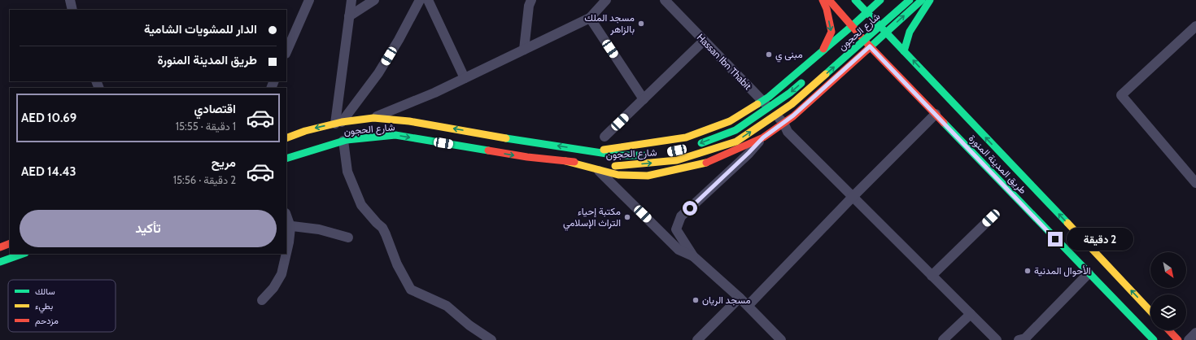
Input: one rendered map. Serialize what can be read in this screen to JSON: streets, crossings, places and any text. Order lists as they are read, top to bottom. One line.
{"streets":{"main road":["شارع الحجون","طريق المدينة المنورة"],"street":["Hassan Ibn Thabit"]},"places":["مسجد الملك بالزاهر","مبنى ي","مكتبة إحياء التراث الإسلامي","الأحوال المدنية","مسجد الريان"],"legend":["سالك","بطيء","مزدحم"],"north":"bottom right","page":{"banner":["الدار للمشويات الشامية","طريق المدينة المنورة"],"list":[{"name":"اقتصادي","note":"1 دقيقة · 15:55","value":"AED 10.69"},{"name":"مريح","note":"2 دقيقة · 15:56","value":"AED 14.43"}],"buttons":"تأكيد","bubble":"2 دقيقة"}}
